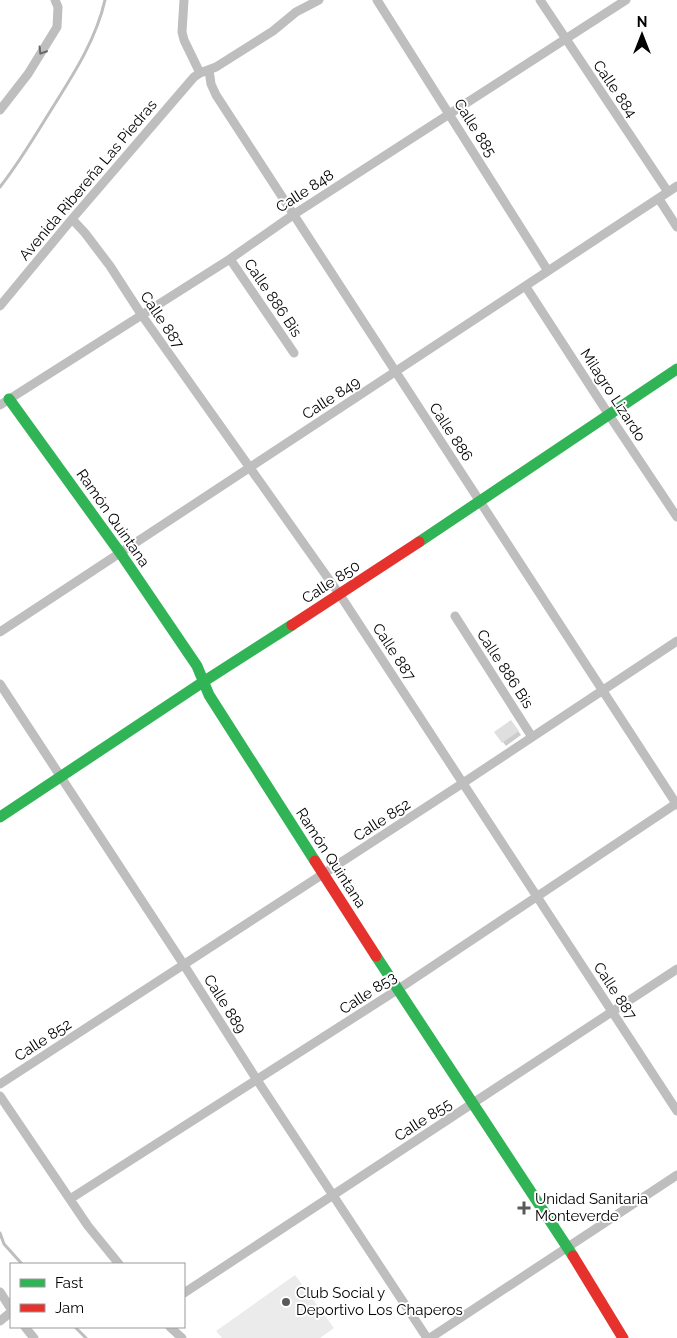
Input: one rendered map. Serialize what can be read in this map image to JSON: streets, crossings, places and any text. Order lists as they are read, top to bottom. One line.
{"streets":{"street":["Calle 884","Calle 885","Avenida Ribereña Las Piedras","Calle 848","Calle 886 Bis","Calle 887","Milagro Lizardo","Calle 849","Calle 886","Ramón Quintana","Calle 850","Calle 852","Calle 853","Calle 889","Calle 855"]},"crossings":[["Calle 884","Calle 848"],["Calle 884","Calle 849"],["Calle 885","Calle 848"],["Calle 885","Calle 849"],["Avenida Ribereña Las Piedras","Calle 887"],["Avenida Ribereña Las Piedras","Calle 886"],["Calle 848","Calle 886 Bis"],["Calle 848","Calle 887"],["Calle 848","Calle 886"],["Calle 848","Ramón Quintana"],["Calle 886 Bis","Calle 852"],["Calle 887","Calle 849"],["Calle 887","Calle 850"],["Calle 887","Calle 852"],["Calle 887","Calle 853"],["Calle 887","Calle 855"],["Milagro Lizardo","Calle 849"],["Milagro Lizardo","Calle 850"],["Calle 849","Calle 886"],["Calle 849","Ramón Quintana"],["Calle 886","Calle 850"],["Calle 886","Calle 852"],["Calle 886","Calle 853"],["Ramón Quintana","Calle 850"],["Ramón Quintana","Calle 852"],["Ramón Quintana","Calle 853"],["Ramón Quintana","Calle 855"],["Calle 850","Calle 889"],["Calle 852","Calle 889"],["Calle 853","Calle 889"],["Calle 889","Calle 855"]],"places":{"health":["Unidad Sanitaria Monteverde"],"other":["Club Social y Deportivo Los Chaperos"]},"legend":["Fast","Jam"],"north":"top"}
